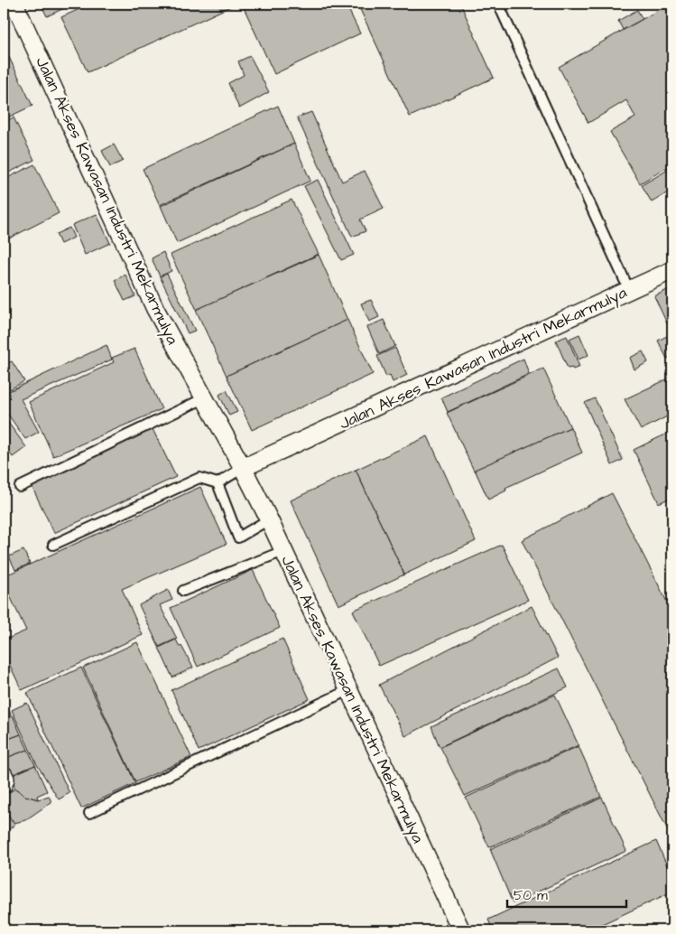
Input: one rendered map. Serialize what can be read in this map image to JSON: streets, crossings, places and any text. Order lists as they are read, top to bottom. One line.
{"streets":{"street":["Jalan Akses Kawasan Industri Mekarmulya"]},"scale_bar":"50 m"}
